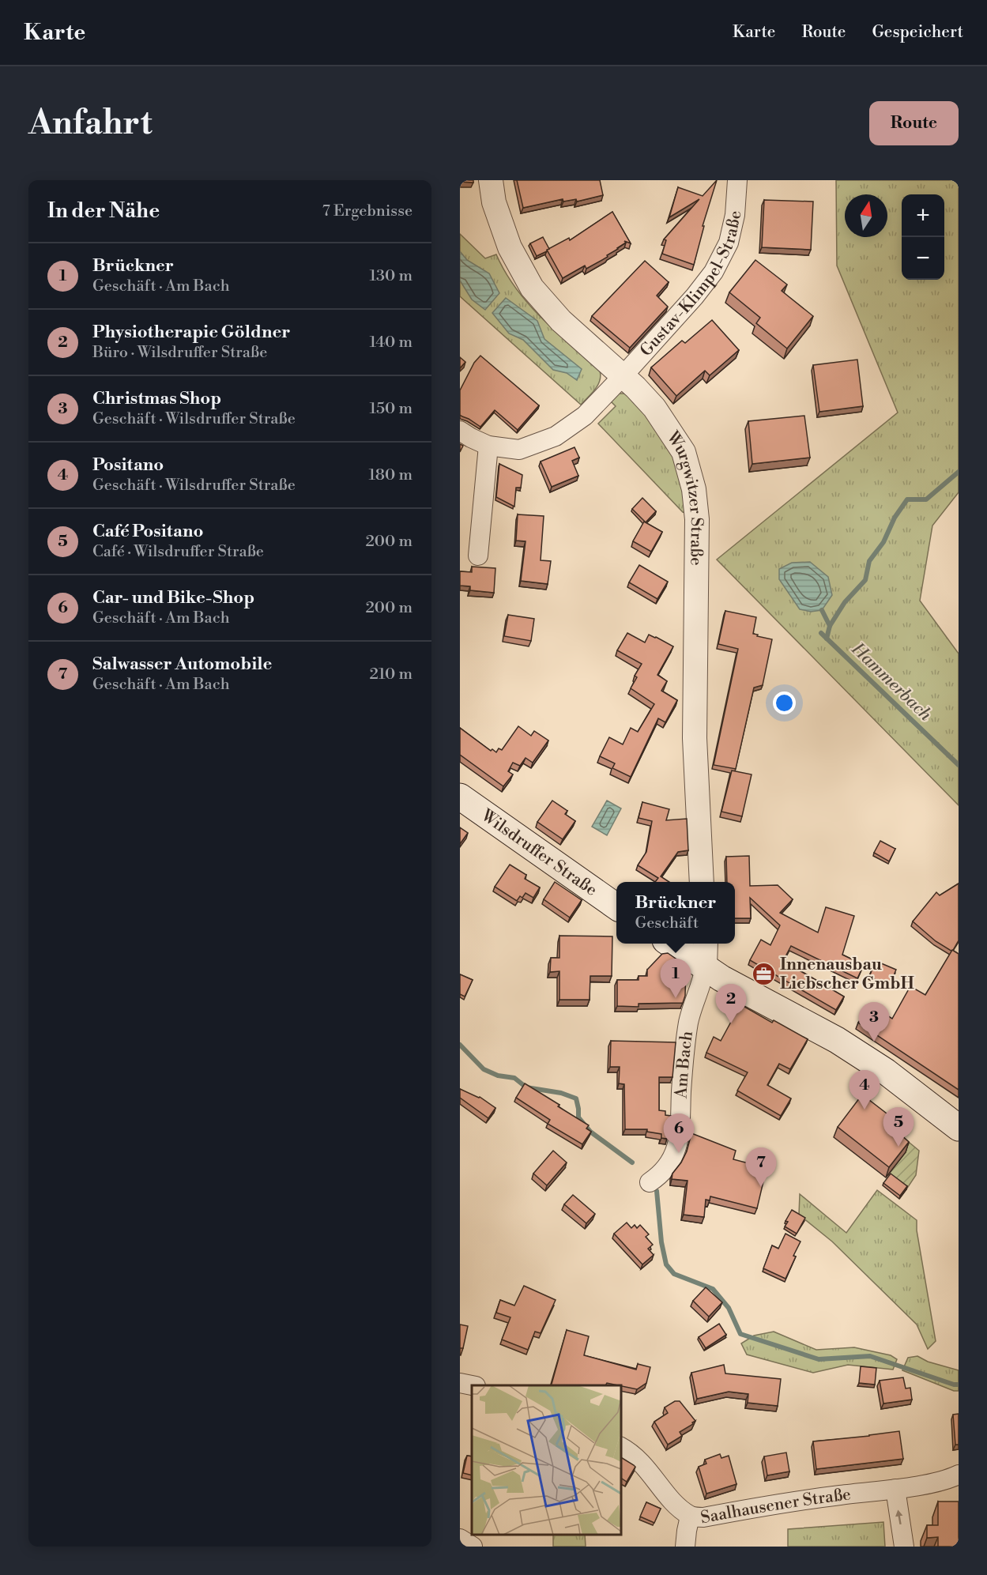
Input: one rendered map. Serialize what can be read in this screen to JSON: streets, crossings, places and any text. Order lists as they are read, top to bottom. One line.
{"streets":{"main road":["Wilsdruffer Straße"],"street":["Gustav-Klimpel-Straße","Wurgwitzer Straße","Am Bach","Saalhausener Straße"]},"crossings":[["Gustav-Klimpel-Straße","Wurgwitzer Straße"]],"water":["Hammerbach"],"places":{"office":["Innenausbau Liebscher GmbH"]},"north":"top","page":{"header":"Karte","nav":["Karte","Route","Gespeichert"],"buttons":"Route","title":"Anfahrt","heading":["In der Nähe","7 Ergebnisse"],"map_buttons":["+","−"],"list":[{"mark":"1","name":"Brückner","note":"Geschäft · Am Bach","value":"130 m"},{"mark":"2","name":"Physiotherapie Göldner","note":"Büro · Wilsdruffer Straße","value":"140 m"},{"mark":"3","name":"Christmas Shop","note":"Geschäft · Wilsdruffer Straße","value":"150 m"},{"mark":"4","name":"Positano","note":"Geschäft · Wilsdruffer Straße","value":"180 m"},{"mark":"5","name":"Café Positano","note":"Café · Wilsdruffer Straße","value":"200 m"},{"mark":"6","name":"Car- und Bike-Shop","note":"Geschäft · Am Bach","value":"200 m"},{"mark":"7","name":"Salwasser Automobile","note":"Geschäft · Am Bach","value":"210 m"}],"popup":["Brückner","Geschäft"],"pins":["1","2","3","4","5","6","7"]}}
